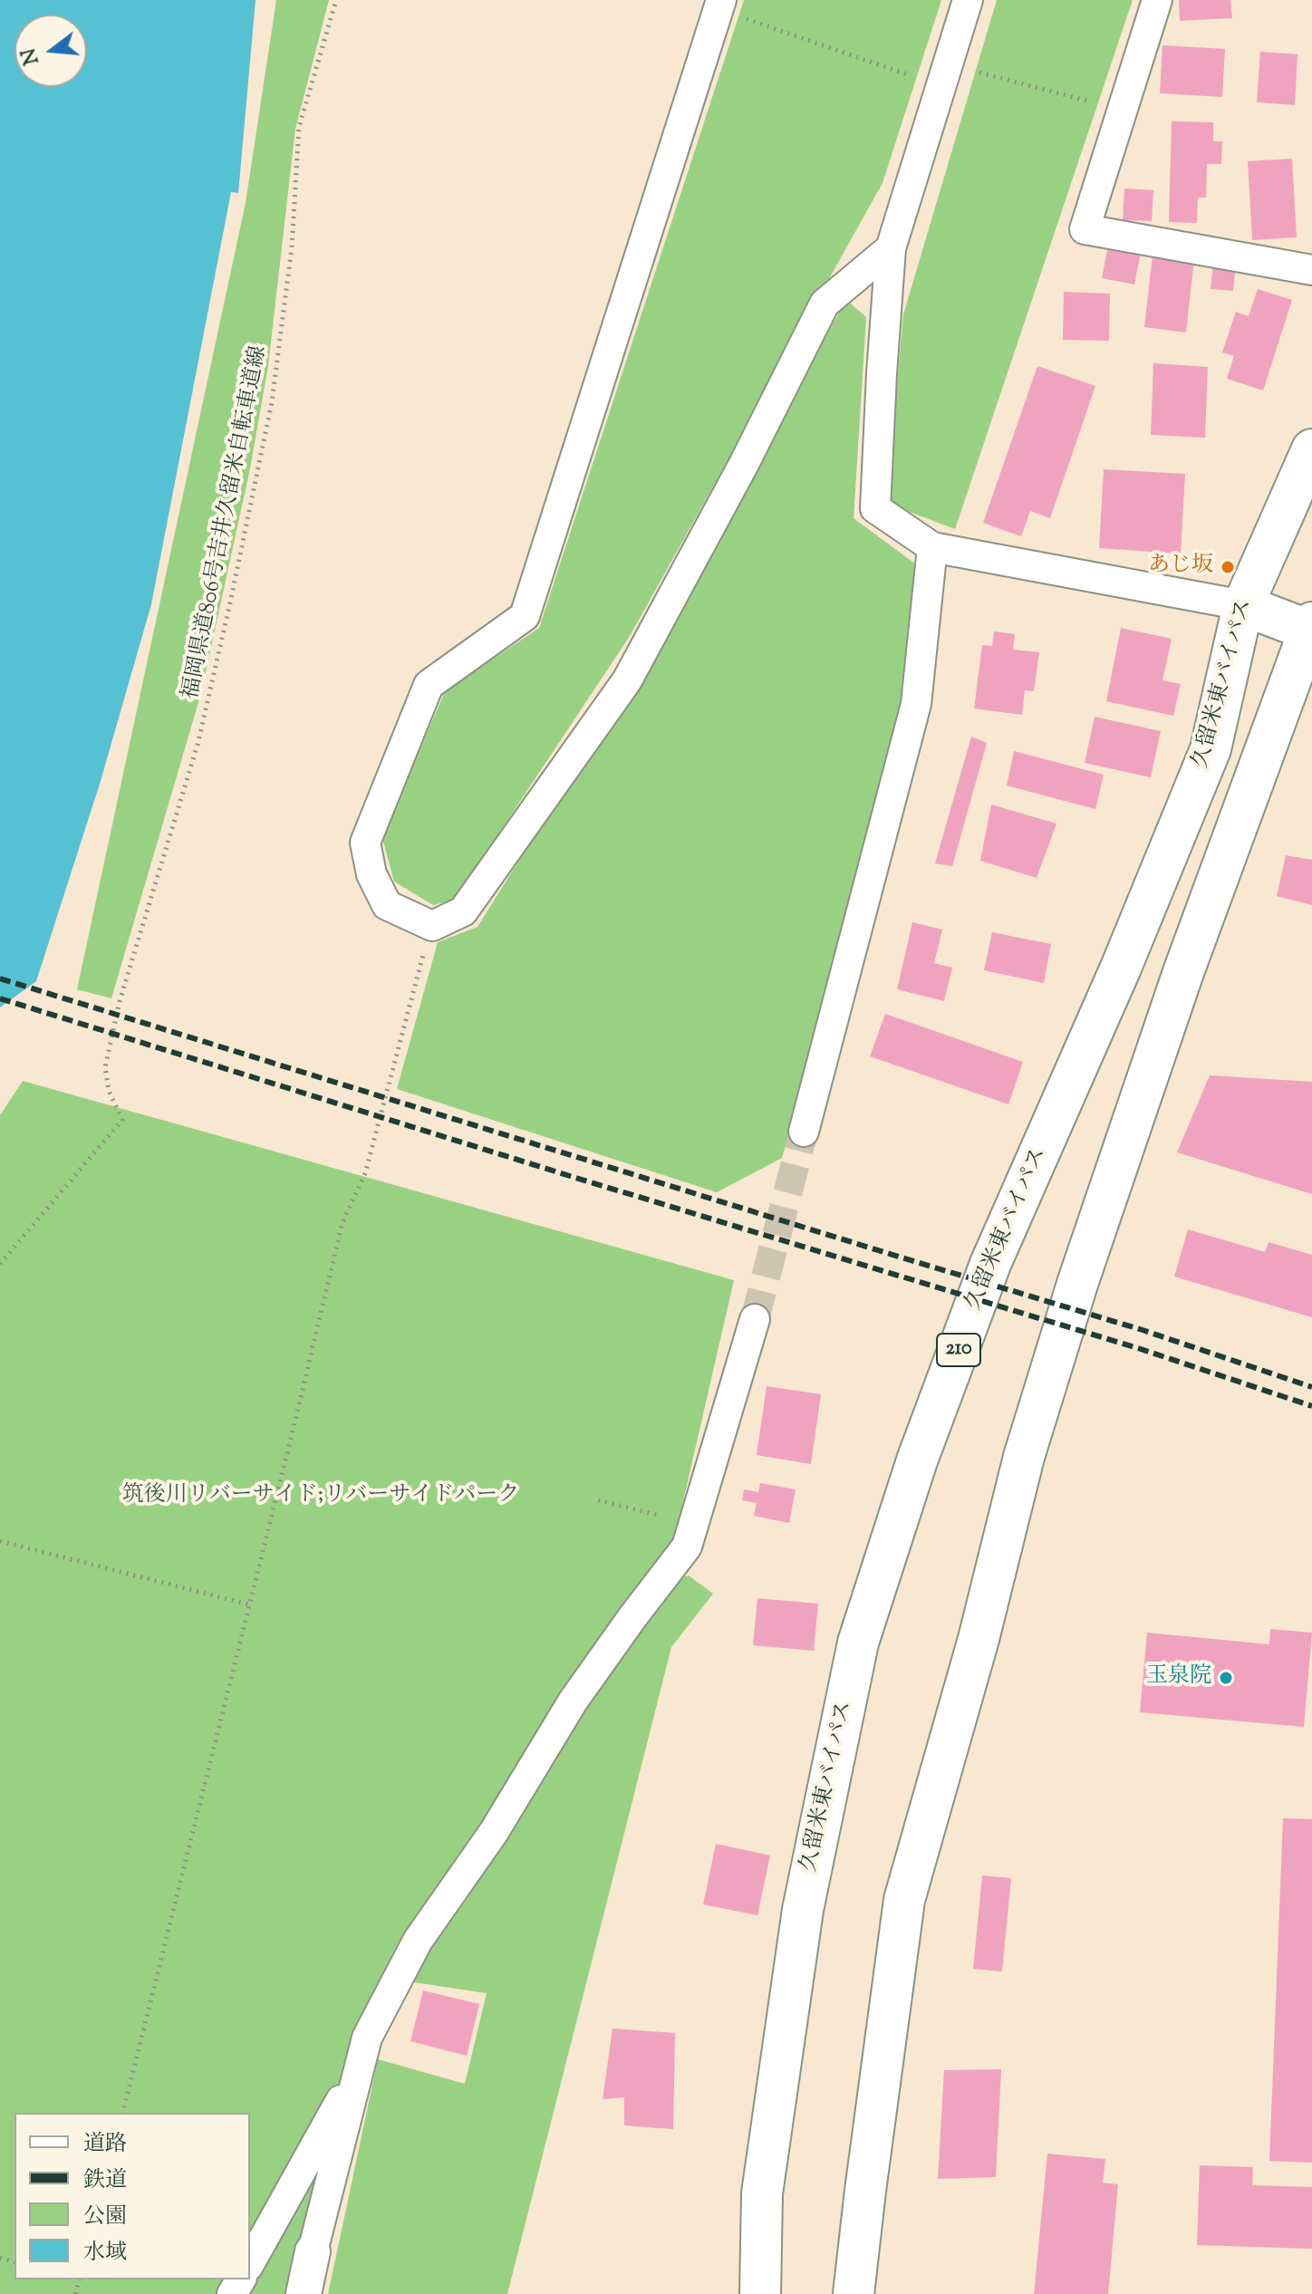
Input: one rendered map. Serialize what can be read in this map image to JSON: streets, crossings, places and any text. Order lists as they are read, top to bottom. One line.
{"streets":{"main road":["久留米東バイパス","210"],"path":["福岡県道806号吉井久留米自転車道線"]},"parks":["筑後川リバーサイド;リバーサイドパーク"],"places":["あじ坂","玉泉院"],"legend":["道路","鉄道","公園","水域"],"north":"left"}
